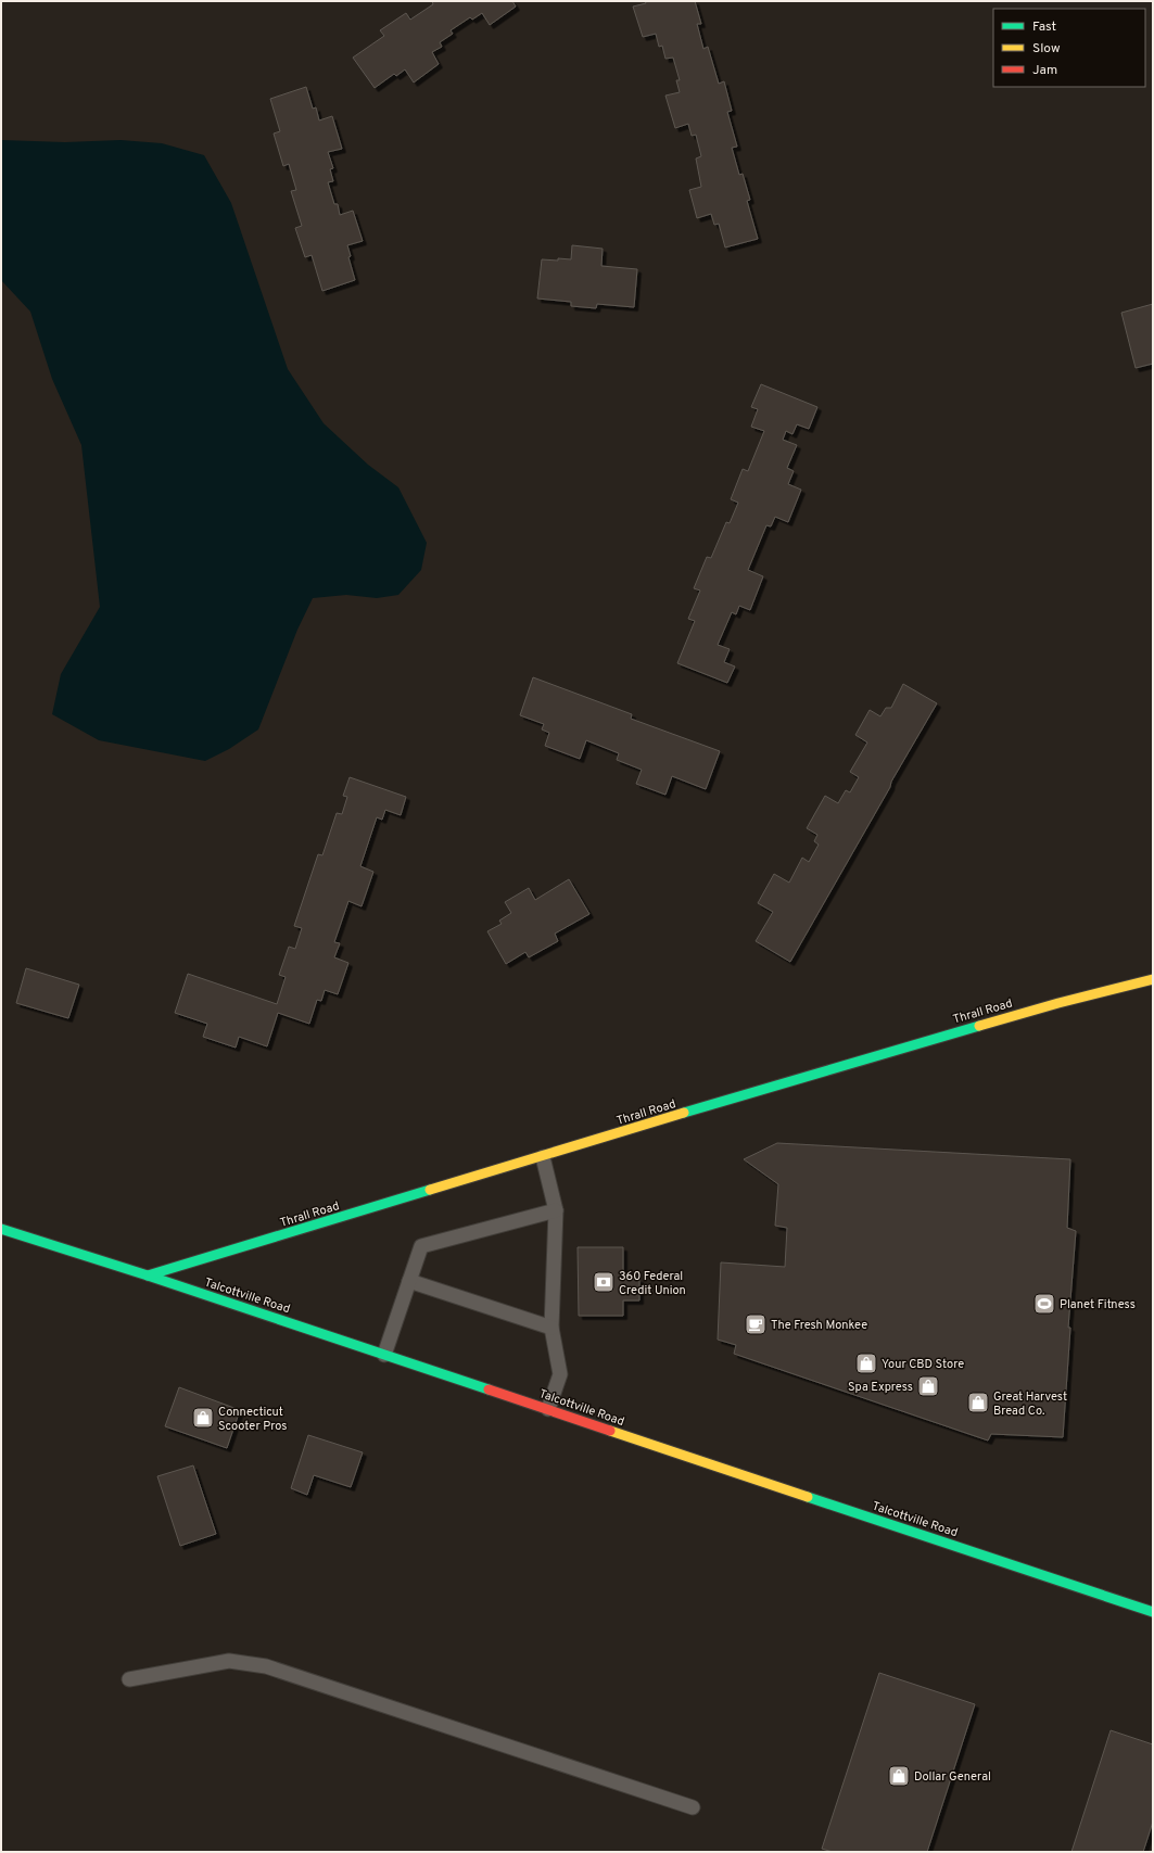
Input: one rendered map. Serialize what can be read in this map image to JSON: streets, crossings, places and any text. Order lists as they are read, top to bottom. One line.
{"streets":{"main road":["Thrall Road","Talcottville Road"]},"crossings":[["Thrall Road","Talcottville Road"]],"places":{"bank":["360 Federal Credit Union"],"sports":["Planet Fitness"],"cafe":["The Fresh Monkee"],"shop":["Your CBD Store","Spa Express","Great Harvest Bread Co.","Connecticut Scooter Pros","Dollar General"]},"legend":["Fast","Slow","Jam"]}
